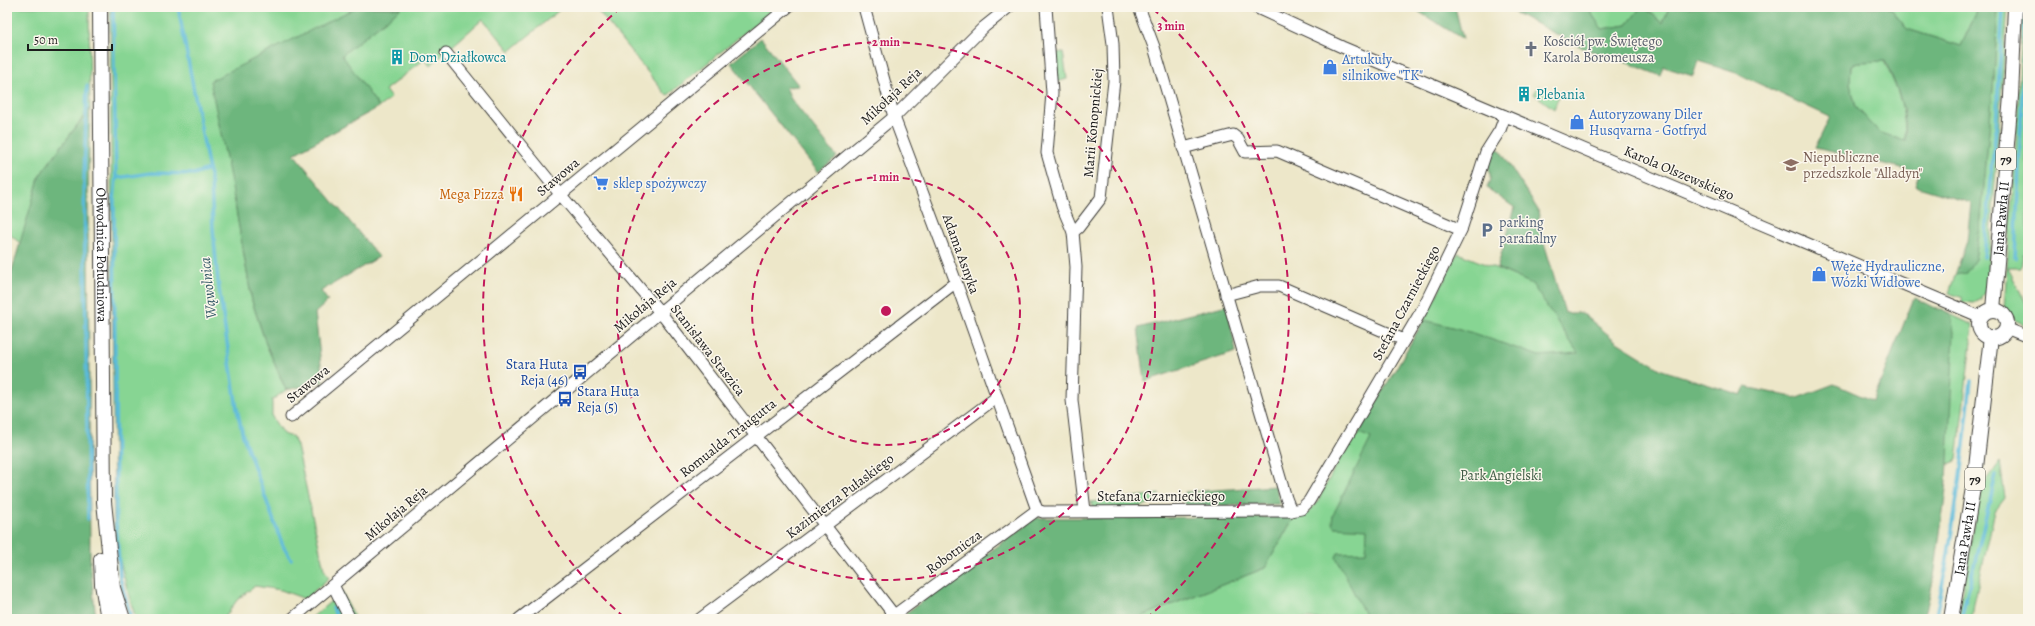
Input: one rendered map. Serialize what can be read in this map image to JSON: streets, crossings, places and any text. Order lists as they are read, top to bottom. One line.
{"streets":{"main road":["79","Jana Pawła II","Obwodnica Południowa"],"street":["Mikołaja Reja","Marii Konopnickiej","Karola Olszewskiego","Stawowa","Adama Asnyka","Stefana Czarnieckiego","Stanisława Staszica","Romualda Traugutta","Kazimierza Pułaskiego","Robotnicza"]},"crossings":[["Mikołaja Reja","Adama Asnyka"],["Mikołaja Reja","Stanisława Staszica"],["Marii Konopnickiej","Stefana Czarnieckiego"],["79","Karola Olszewskiego"],["79","Jana Pawła II"],["Karola Olszewskiego","Jana Pawła II"],["Karola Olszewskiego","Stefana Czarnieckiego"],["Stawowa","Stanisława Staszica"],["Adama Asnyka","Romualda Traugutta"],["Adama Asnyka","Kazimierza Pułaskiego"],["Adama Asnyka","Robotnicza"],["Stanisława Staszica","Romualda Traugutta"],["Stanisława Staszica","Kazimierza Pułaskiego"],["Stanisława Staszica","Robotnicza"]],"water":["Wąwolnica"],"parks":["Park Angielski"],"places":{"church":["Kościół pw. Świętego Karola Boromeusza"],"building":["Dom Działkowca","Plebania"],"shop":["Artukuły silnikowe \"TK\"","Autoryzowany Diler Husqvarna - Gotfryd","Węże Hydrauliczne, Wózki Widłowe"],"school or university":["Niepubliczne przedszkole \"Alladyn\""],"supermarket":["sklep spożywczy"],"restaurant":["Mega Pizza"],"parking":["parking parafialny"],"bus stop":["Stara Huta Reja (46)","Stara Huta Reja (5)"]},"scale_bar":"50 m","rings":["3 min","2 min","1 min"]}
